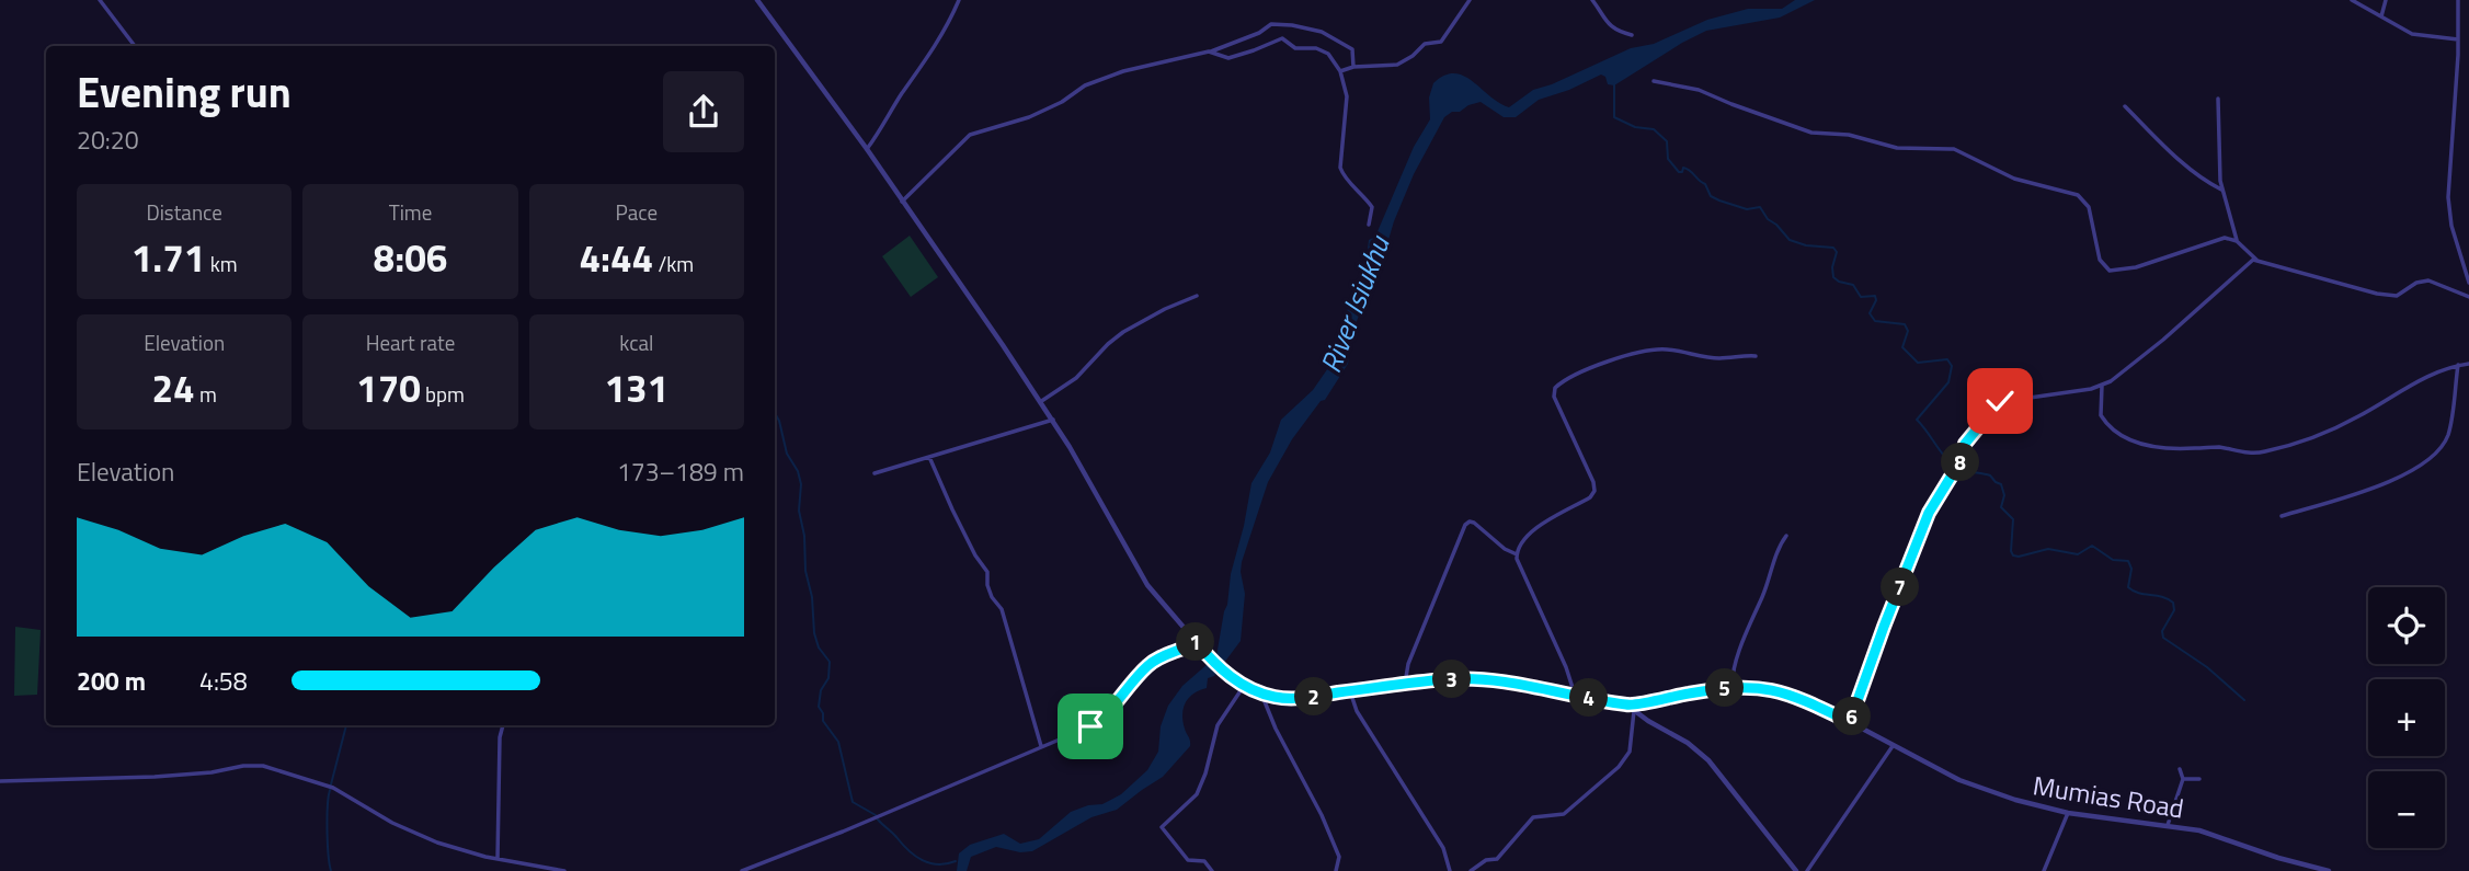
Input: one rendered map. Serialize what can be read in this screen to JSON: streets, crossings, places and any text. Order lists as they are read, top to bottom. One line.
{"streets":{"street":["Mumias Road"]},"water":["River Isiukhu"],"page":{"heading":["Evening run","20:20"],"stats":[["Distance","1.71 km"],["Time","8:06"],["Pace","4:44 /km"],["Elevation","24 m"],["Heart rate","170 bpm"],["kcal","131"]],"chart":["Elevation","173–189 m"],"pins":["8","7","1","3","5","2","4","6"],"map_buttons":["+","−"],"list":[{"name":"200 m","note":"4:58"}]}}
